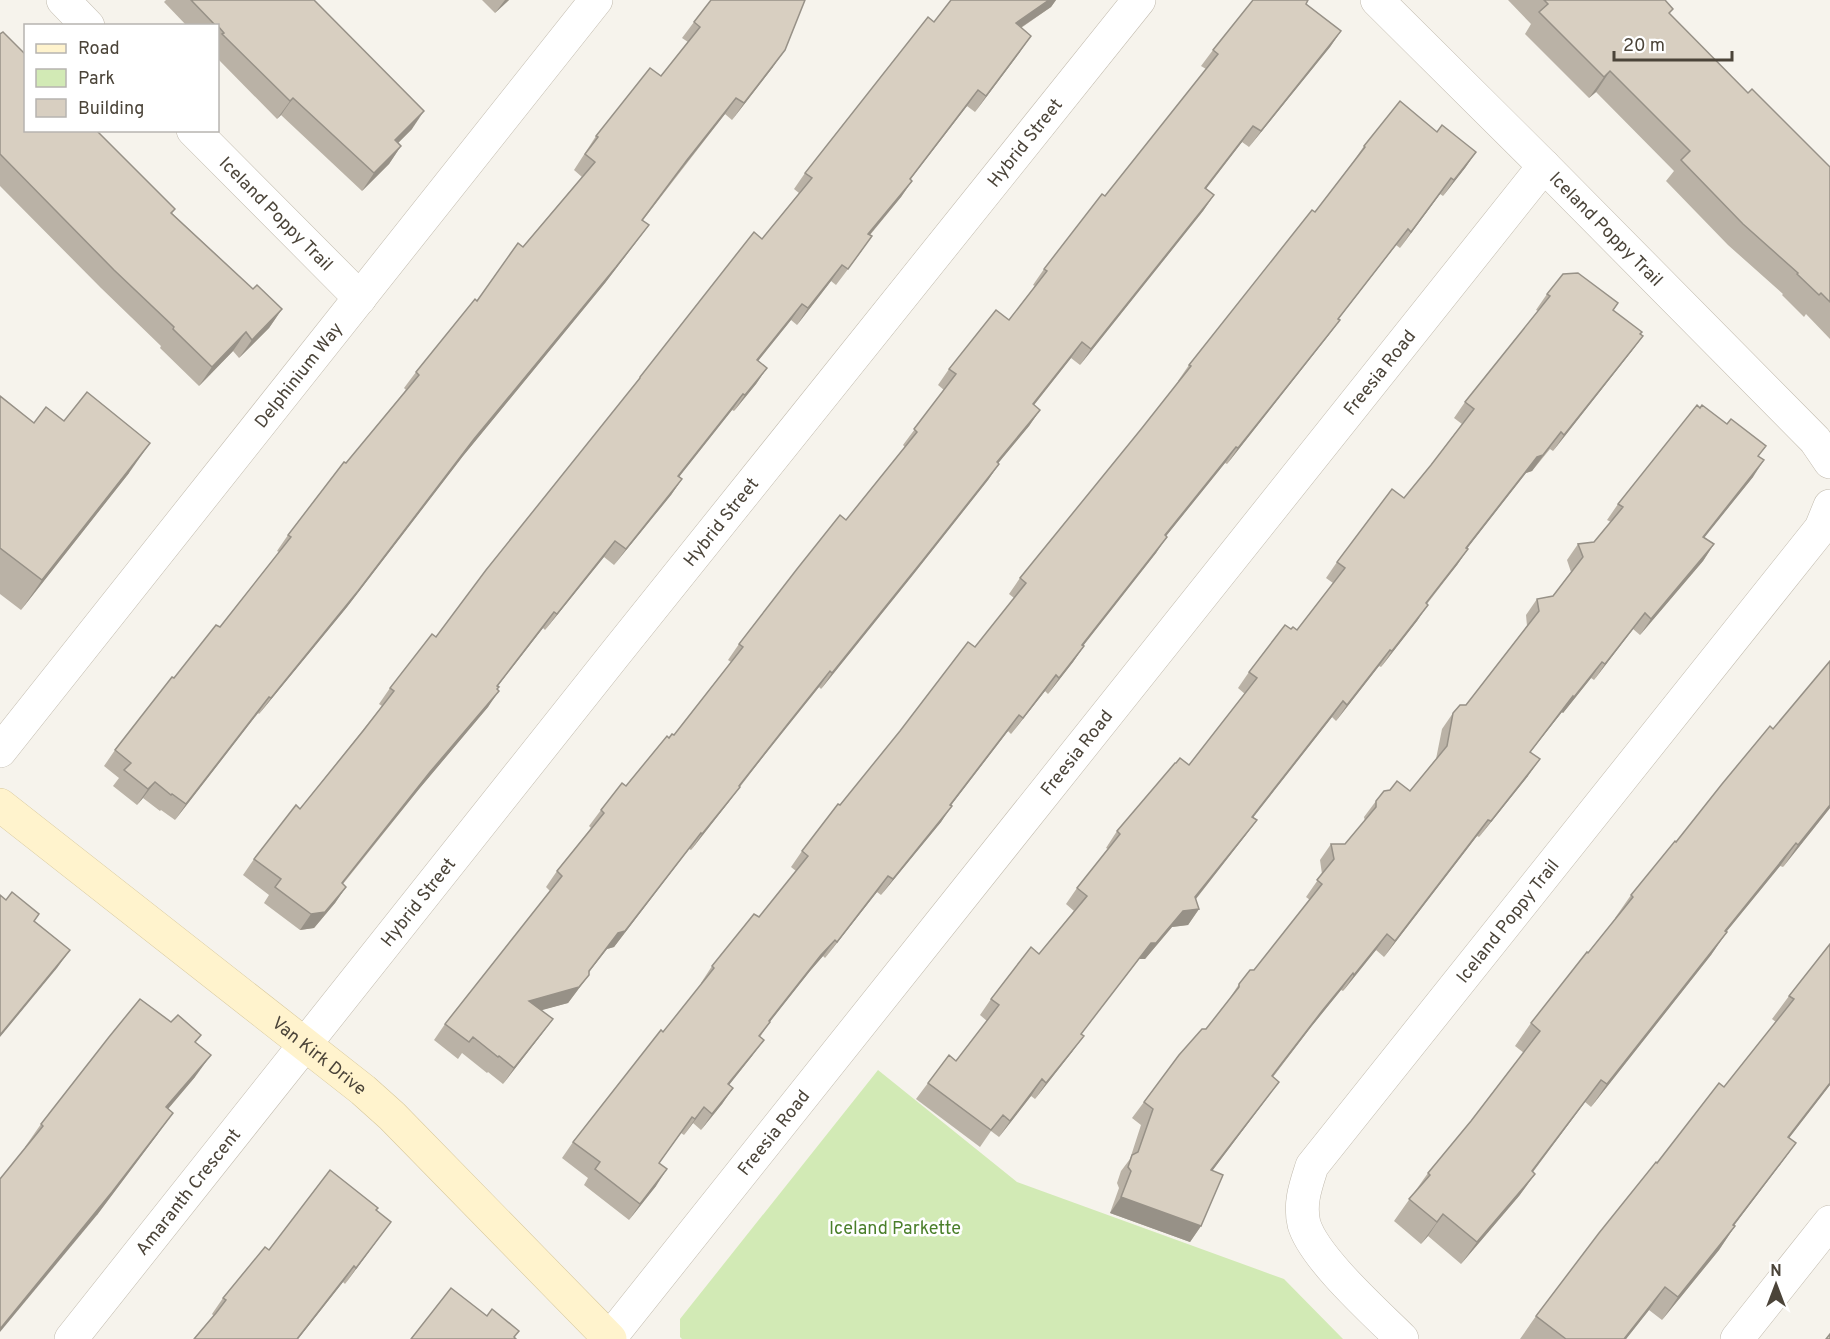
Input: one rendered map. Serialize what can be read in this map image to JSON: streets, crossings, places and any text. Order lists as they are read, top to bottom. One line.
{"streets":{"street":["Hybrid Street","Iceland Poppy Trail","Freesia Road","Delphinium Way","Van Kirk Drive","Amaranth Crescent"]},"crossings":[["Hybrid Street","Van Kirk Drive"],["Hybrid Street","Amaranth Crescent"],["Iceland Poppy Trail","Freesia Road"],["Iceland Poppy Trail","Delphinium Way"],["Freesia Road","Van Kirk Drive"],["Van Kirk Drive","Amaranth Crescent"]],"parks":["Iceland Parkette"],"legend":["Road","Park","Building"],"scale_bar":"20 m","north":"top"}
